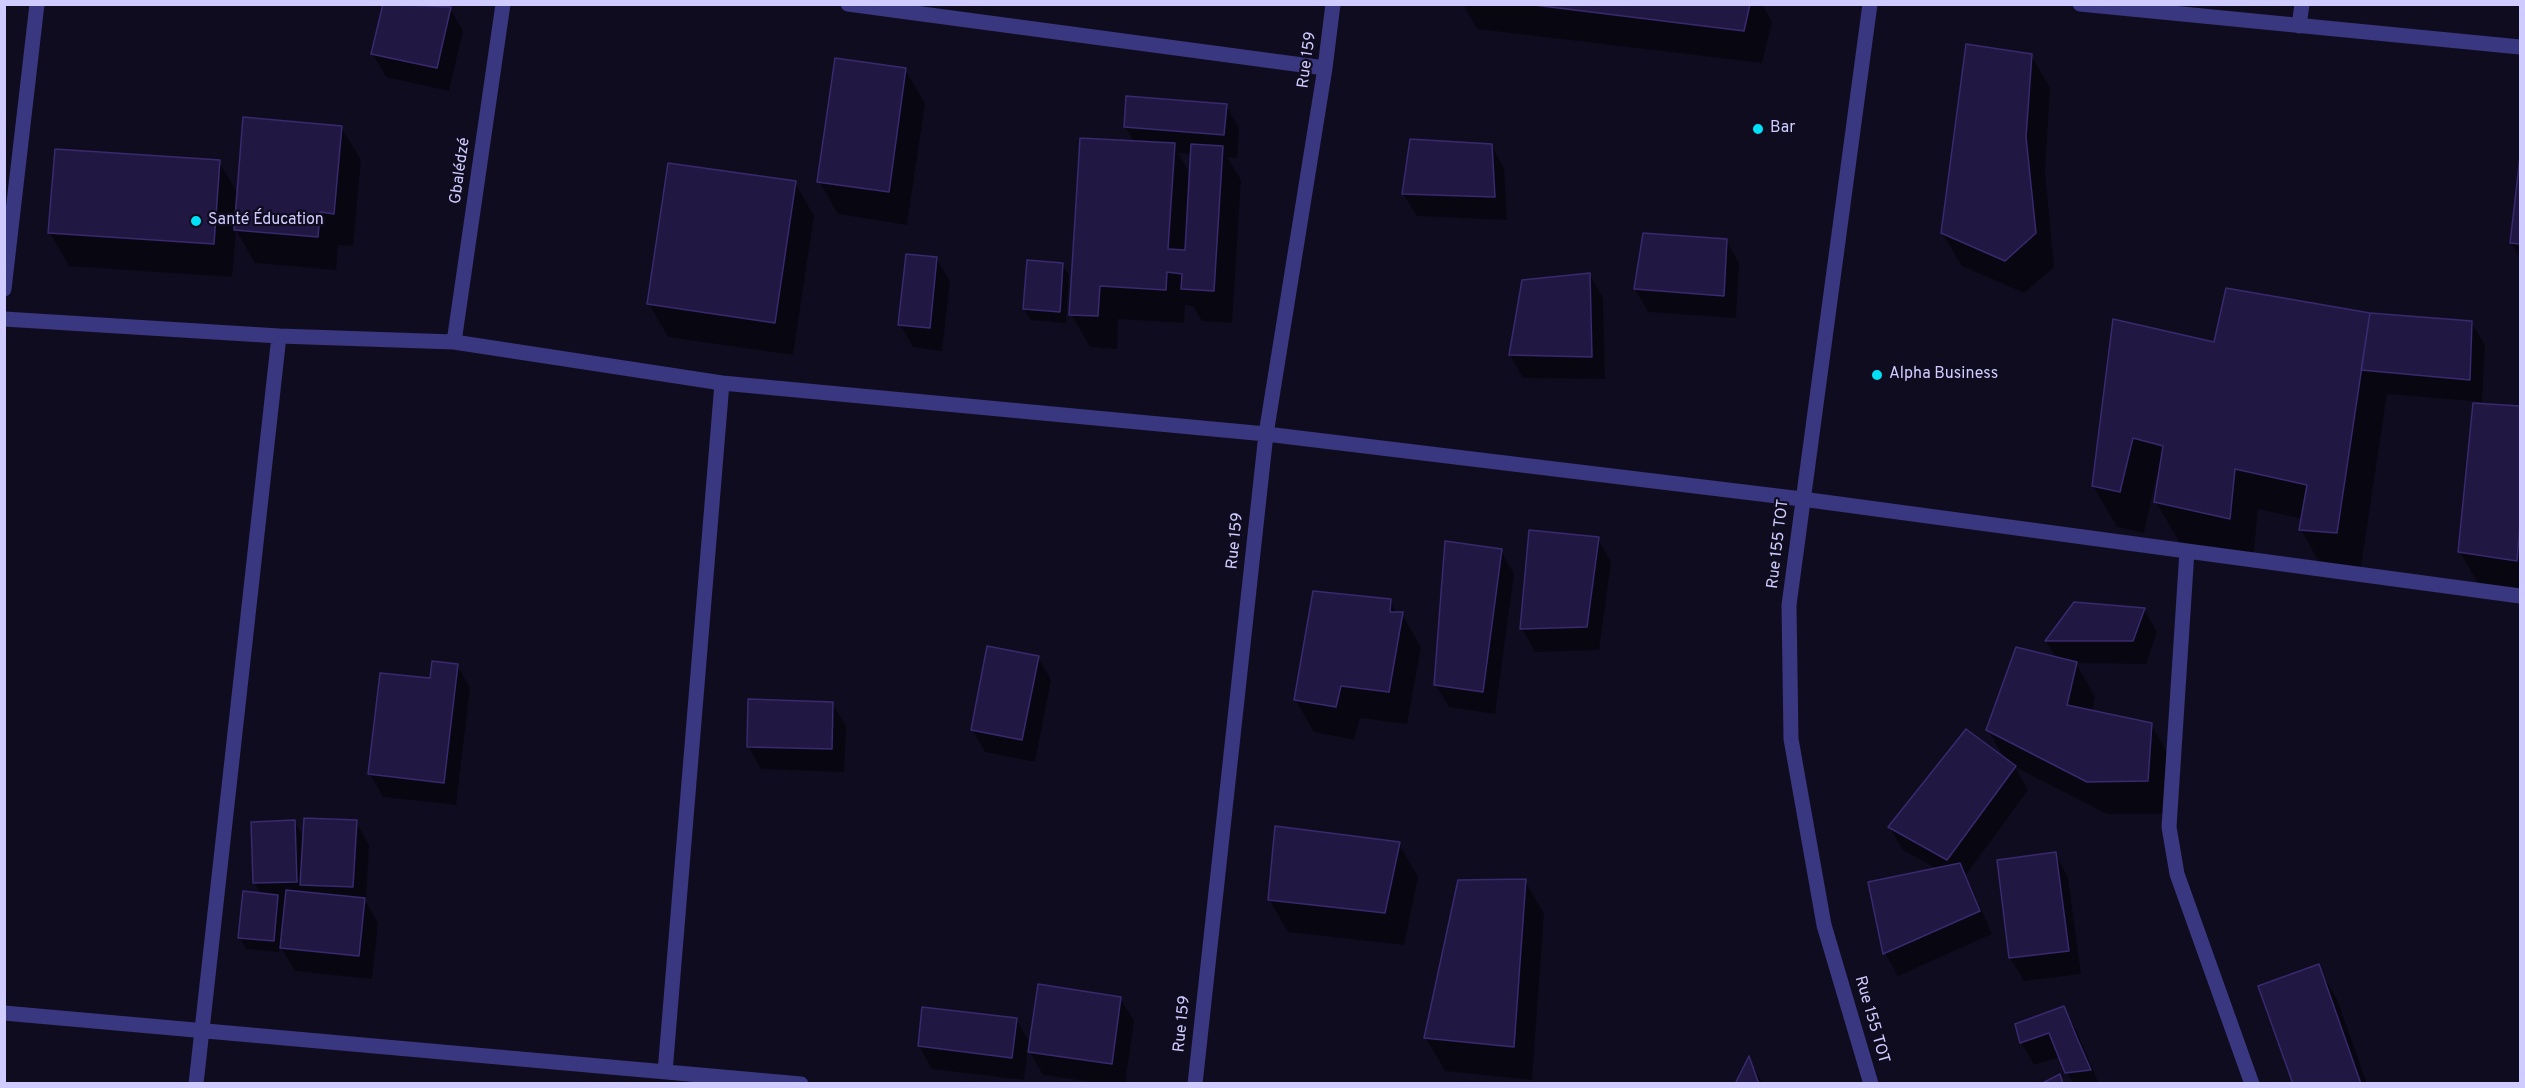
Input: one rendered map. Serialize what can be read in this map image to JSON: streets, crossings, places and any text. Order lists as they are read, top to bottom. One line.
{"streets":{"street":["Rue 159","Gbalédzé","Rue 155 TOT"]},"places":["Bar","Santé Éducation","Alpha Business"]}
